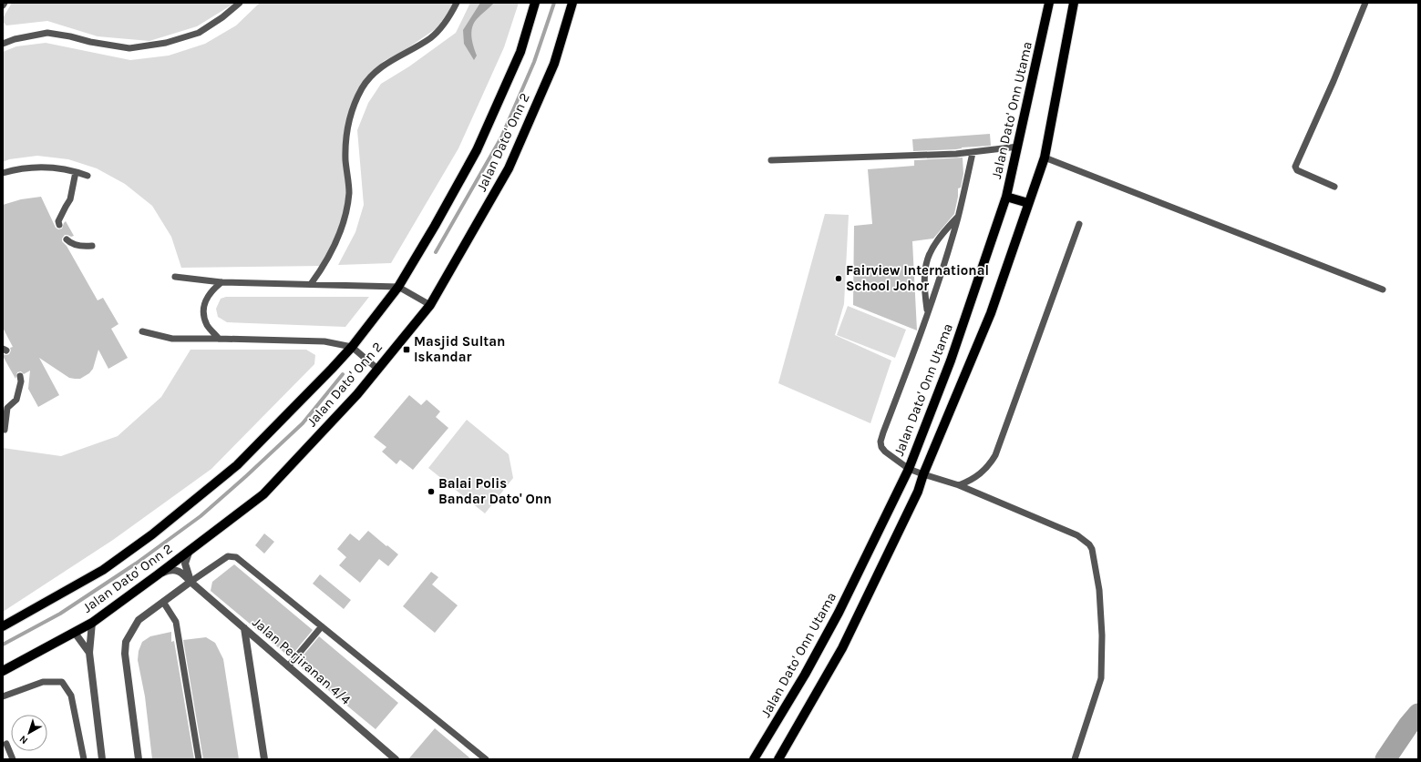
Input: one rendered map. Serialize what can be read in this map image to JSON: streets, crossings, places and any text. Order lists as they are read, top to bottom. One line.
{"streets":{"main road":["Jalan Dato' Onn Utama","Jalan Dato' Onn 2"],"street":["Jalan Perjiranan 4/4"]},"crossings":[["Jalan Dato' Onn 2","Jalan Perjiranan 4/4"]],"places":{"other":["Fairview International School Johor","Balai Polis Bandar Dato' Onn"],"transit":["Masjid Sultan Iskandar"]},"north":"bottom left"}
